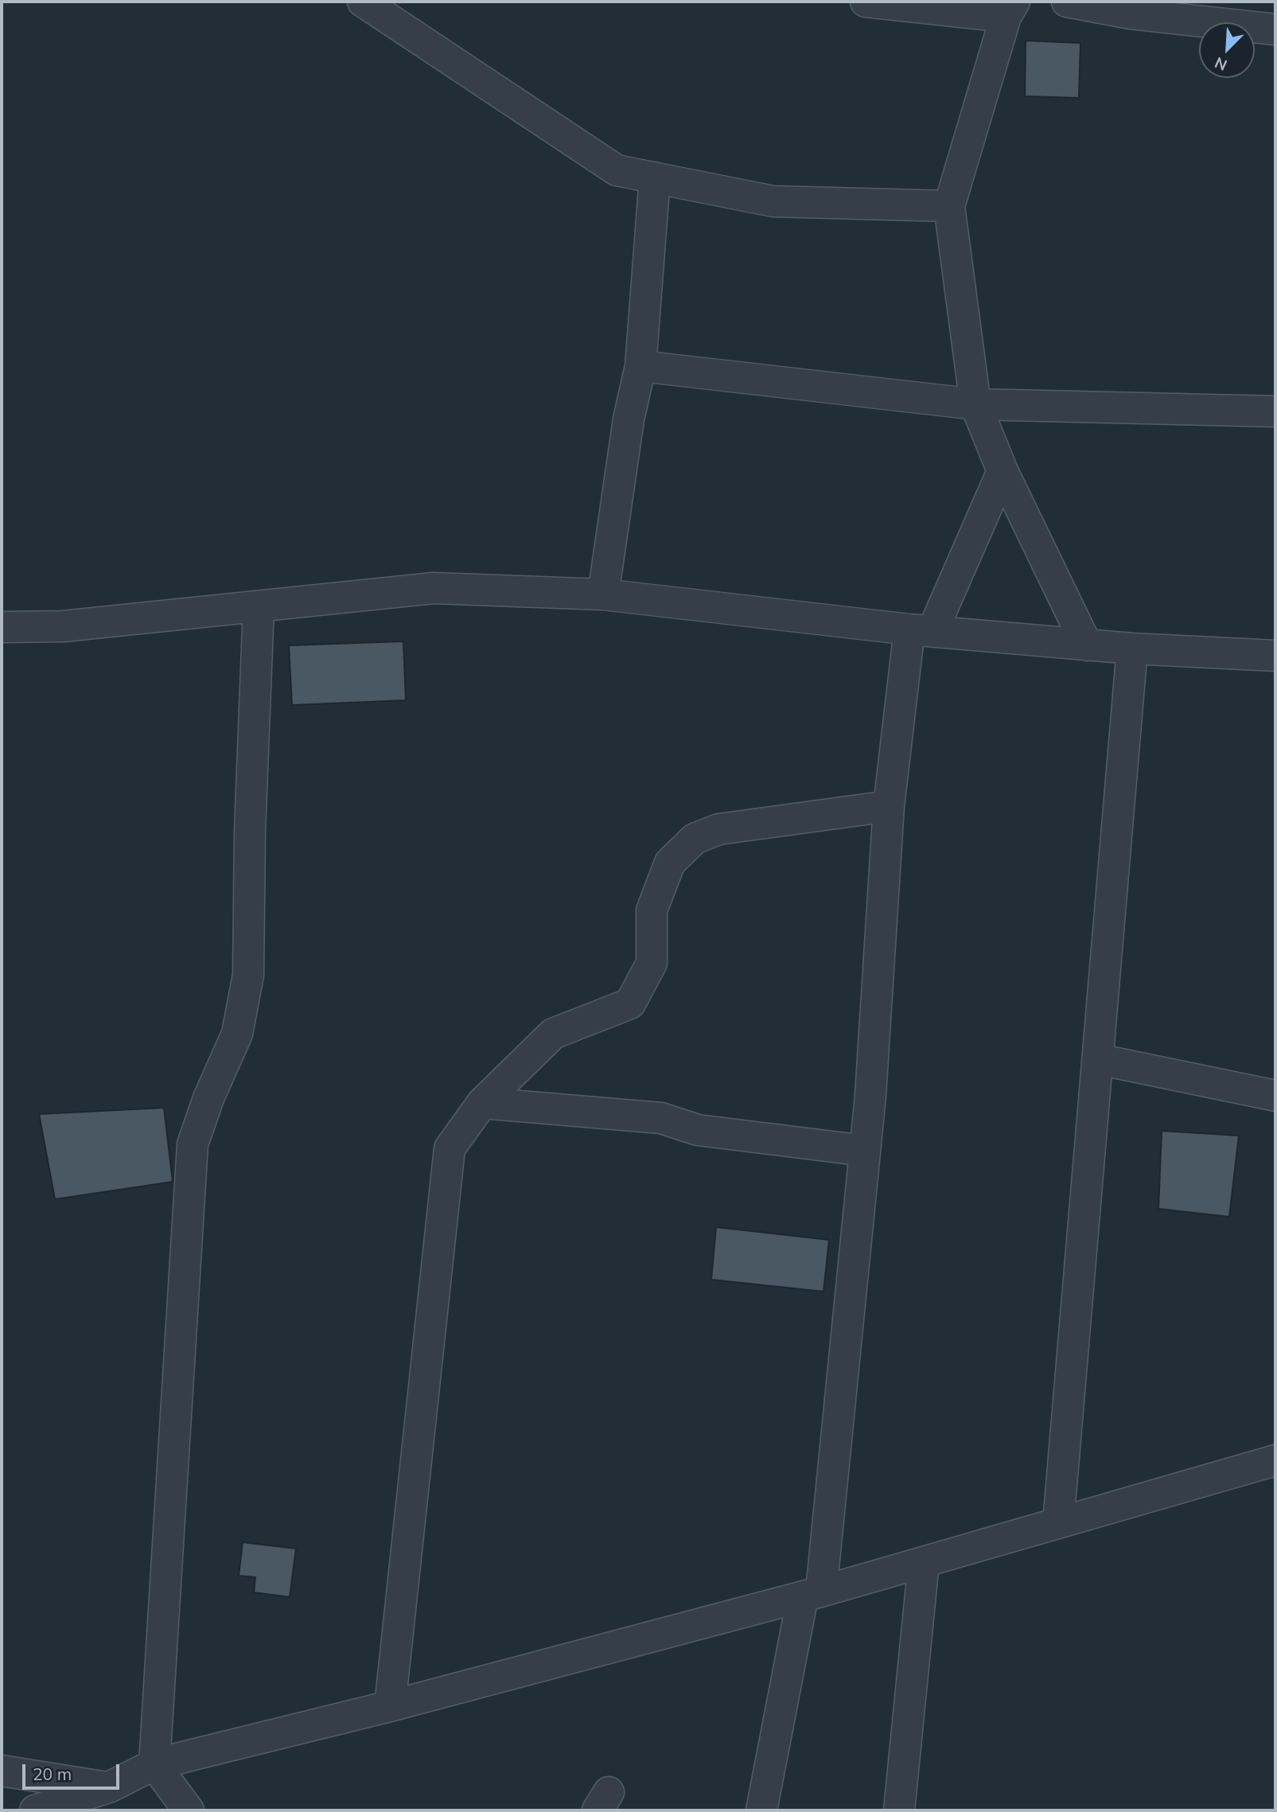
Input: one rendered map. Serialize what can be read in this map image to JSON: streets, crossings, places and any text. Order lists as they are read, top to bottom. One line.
{"scale_bar":"20 m","north":"bottom left"}
